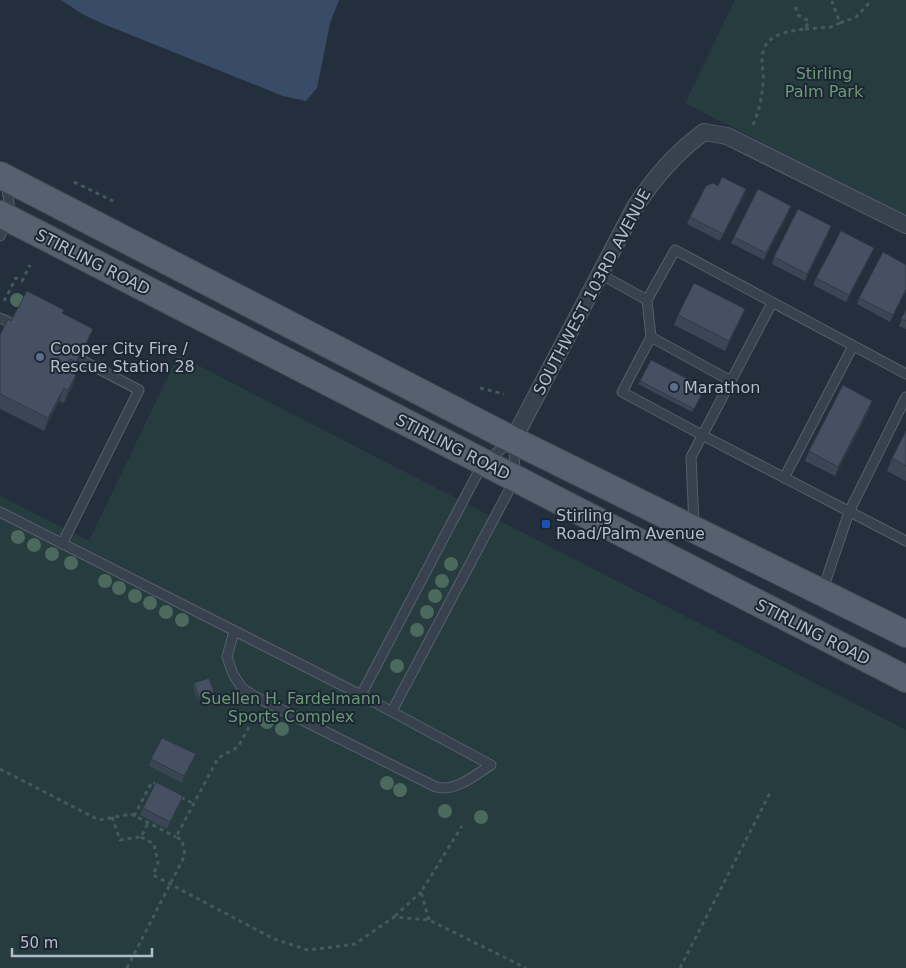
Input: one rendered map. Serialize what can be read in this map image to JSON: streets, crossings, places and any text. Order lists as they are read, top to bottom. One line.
{"streets":{"main road":["STIRLING ROAD"],"street":["SOUTHWEST 103RD AVENUE"]},"crossings":[["STIRLING ROAD","SOUTHWEST 103RD AVENUE"]],"parks":["Stirling Palm Park","Suellen H. Fardelmann Sports Complex"],"places":{"other":["Cooper City Fire / Rescue Station 28","Marathon"],"transit":["Stirling Road/Palm Avenue"]},"scale_bar":"50 m"}
